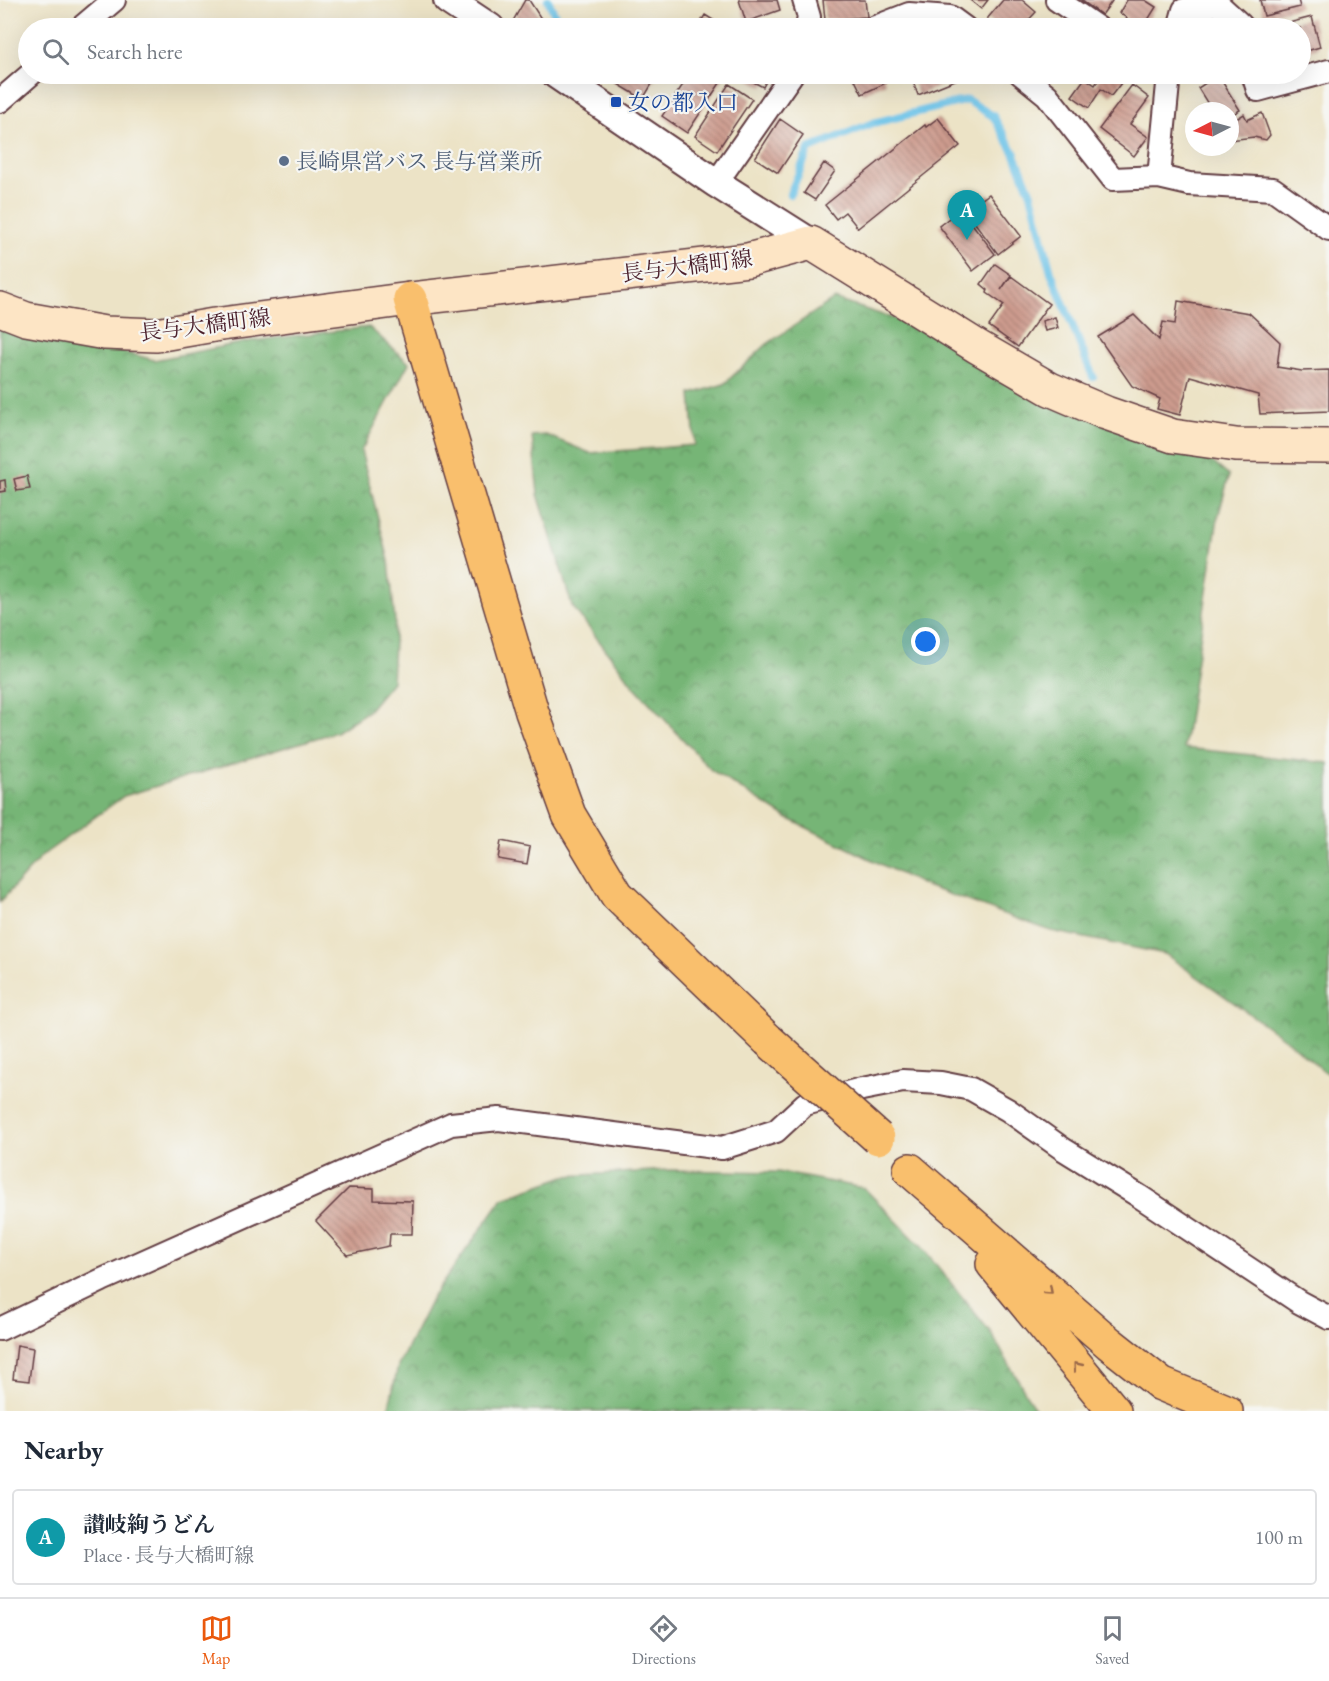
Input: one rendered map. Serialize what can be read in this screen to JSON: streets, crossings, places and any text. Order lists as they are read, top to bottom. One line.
{"streets":{"main road":["長与大橋町線"]},"places":{"transit":["女の都入口"],"other":["長崎県営バス 長与営業所"]},"north":"left","page":{"search":"Search here","pins":"A","heading":"Nearby","list":[{"mark":"A","name":"讃岐絢うどん","note":"Place · 長与大橋町線","value":"100 m"}],"nav":["Map","Directions","Saved"]}}
